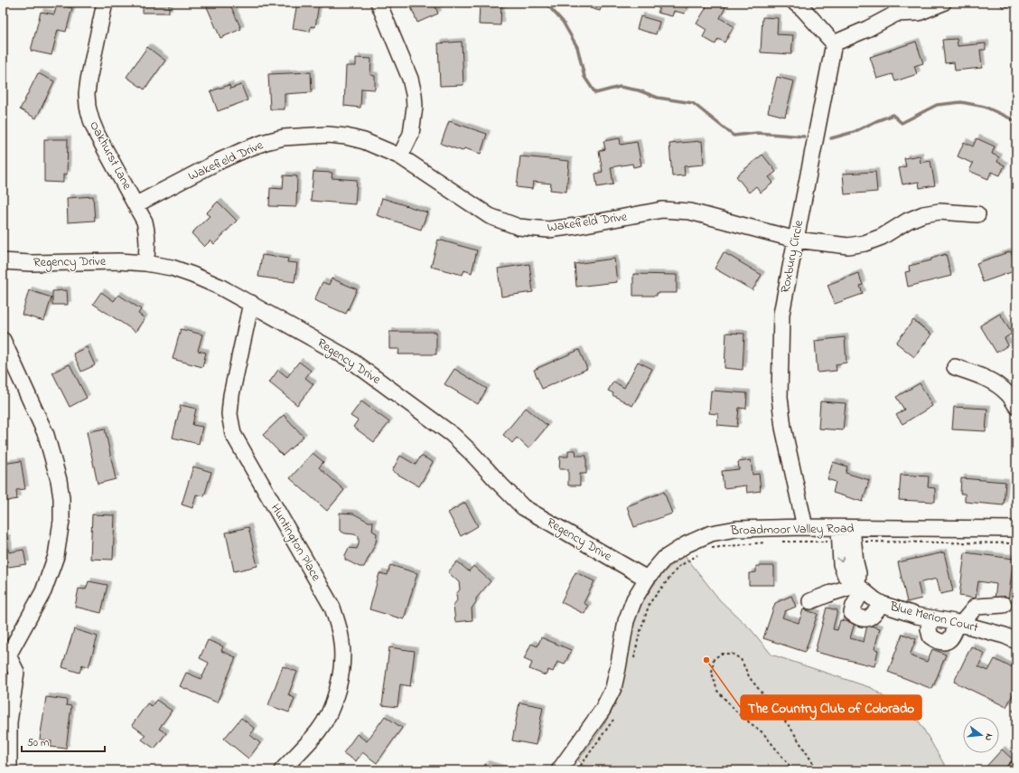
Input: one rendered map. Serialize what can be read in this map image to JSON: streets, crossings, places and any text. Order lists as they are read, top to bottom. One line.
{"streets":{"street":["Oakhurst Lane","Wakefield Drive","Roxbury Circle","Regency Drive","Broadmoor Valley Road","Huntington Place","Blue Merion Court"]},"crossings":[["Oakhurst Lane","Wakefield Drive"],["Oakhurst Lane","Regency Drive"],["Wakefield Drive","Roxbury Circle"],["Roxbury Circle","Broadmoor Valley Road"],["Regency Drive","Broadmoor Valley Road"],["Regency Drive","Huntington Place"],["Broadmoor Valley Road","Blue Merion Court"]],"places":["The Country Club of Colorado"],"scale_bar":"50 m","north":"right"}
